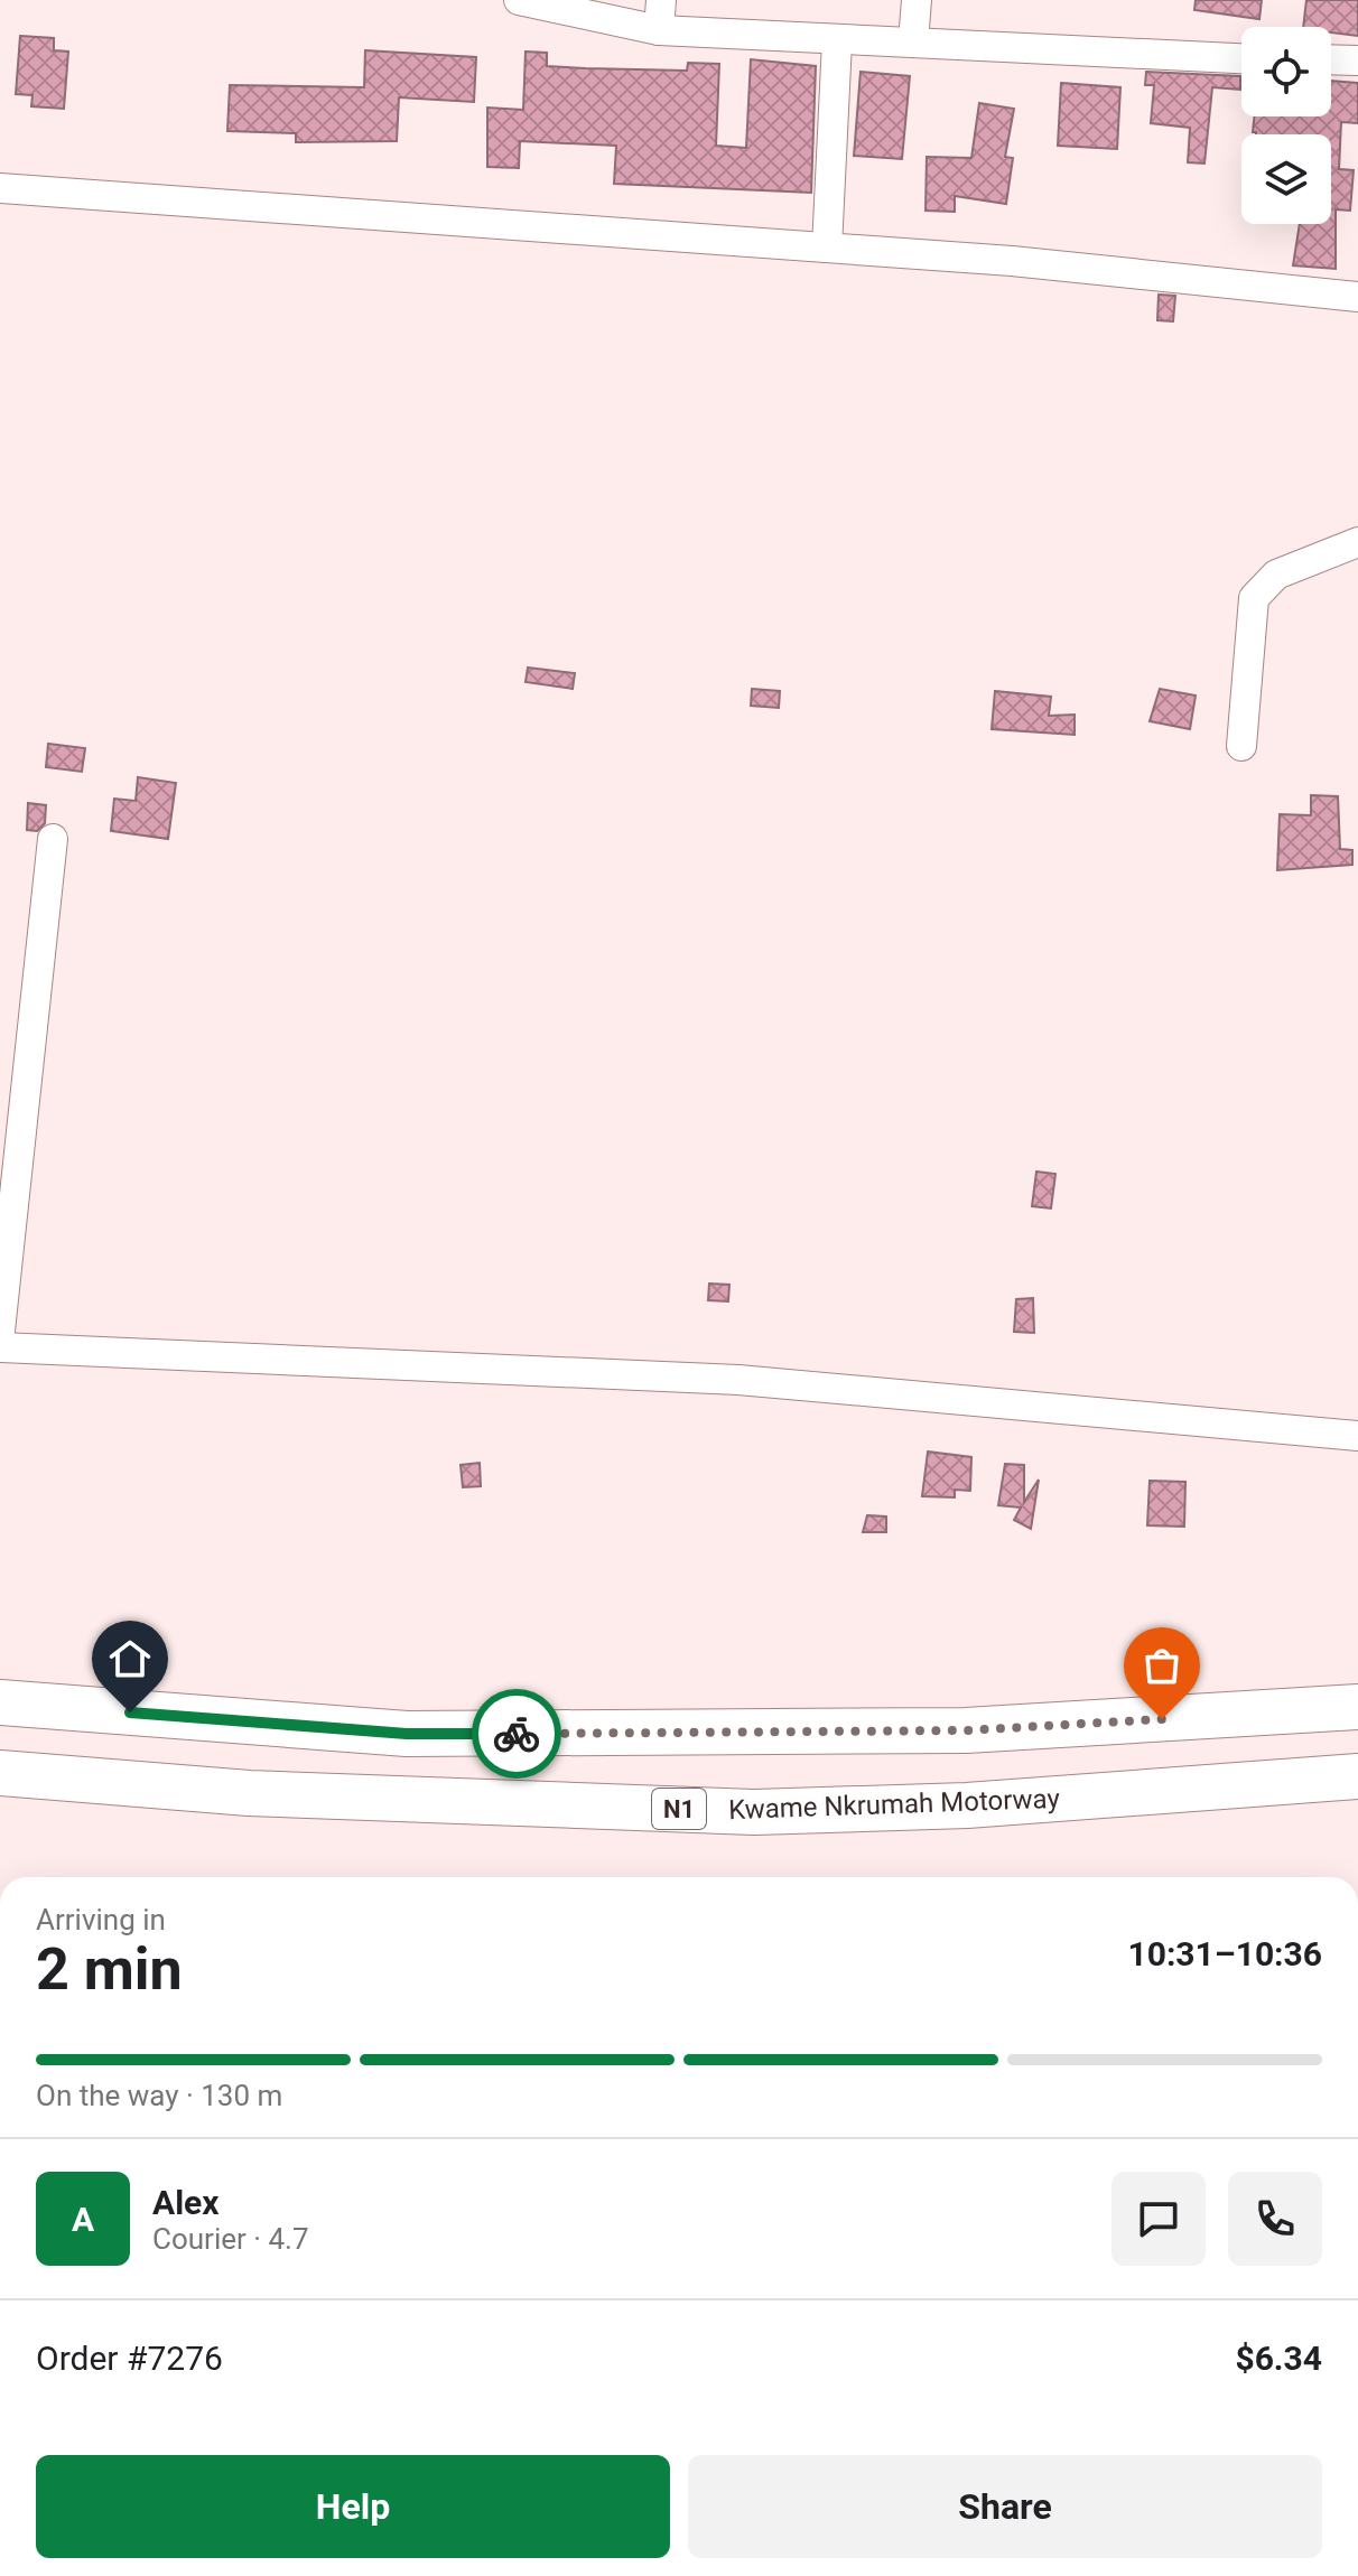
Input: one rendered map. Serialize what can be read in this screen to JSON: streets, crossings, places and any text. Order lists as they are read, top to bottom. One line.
{"streets":{"highway":["Kwame Nkrumah Motorway","N1"]},"page":{"heading":["2 min","Arriving in","10:31–10:36"],"panel":["Alex","Courier · 4.7","Order #7276","$6.34"],"bar":"On the way · 130 m","round":"A","buttons":["Help","Share"]}}
